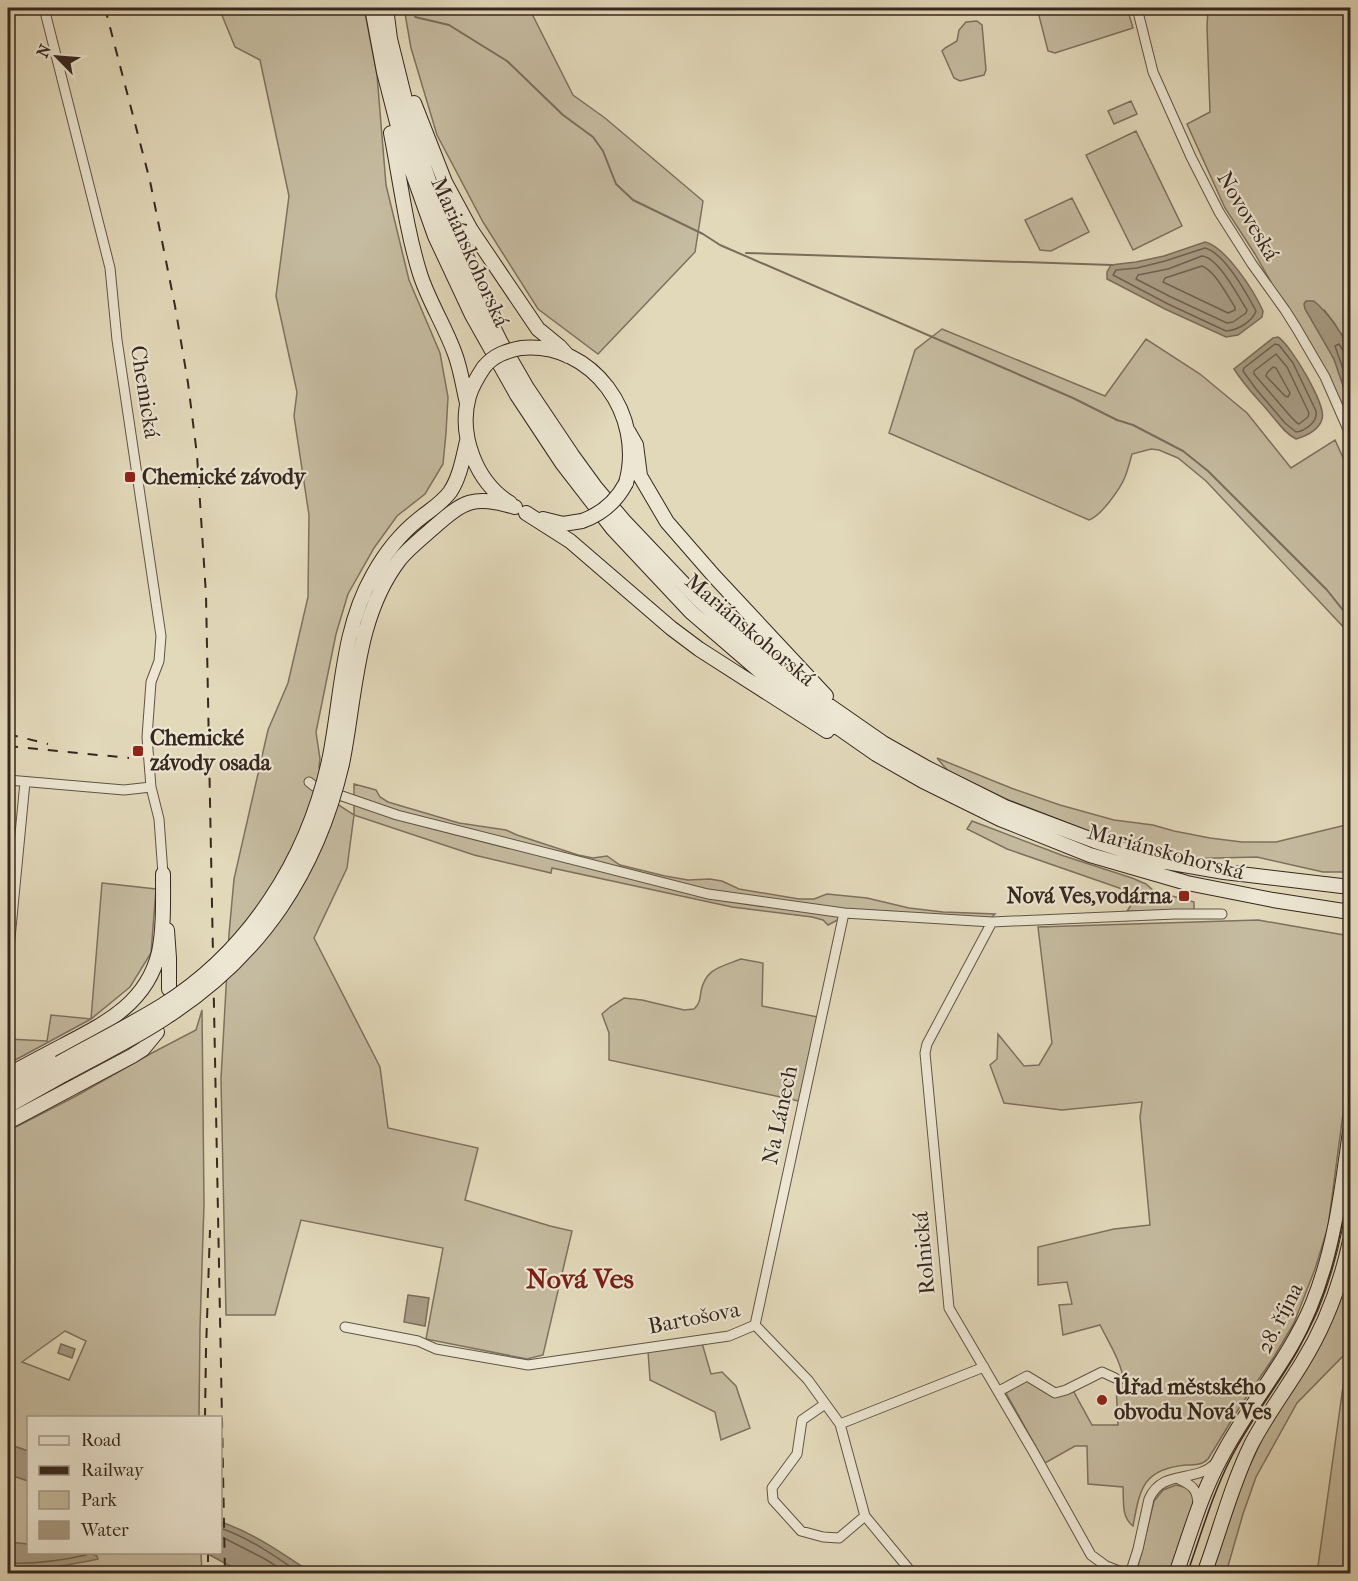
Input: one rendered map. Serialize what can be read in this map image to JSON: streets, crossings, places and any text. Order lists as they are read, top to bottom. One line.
{"streets":{"main road":["Mariánskohorská","28. října"],"street":["Novoveská","Chemická","Na Lánech","Rolnická","Bartošova"]},"crossings":[["Na Lánech","Bartošova"]],"districts":["Nová Ves"],"places":{"transit":["Chemické závody","Chemické závody osada","Nová Ves,vodárna"],"other":["Úřad městského obvodu Nová Ves"]},"legend":["Road","Railway","Park","Water"],"north":"top left"}
